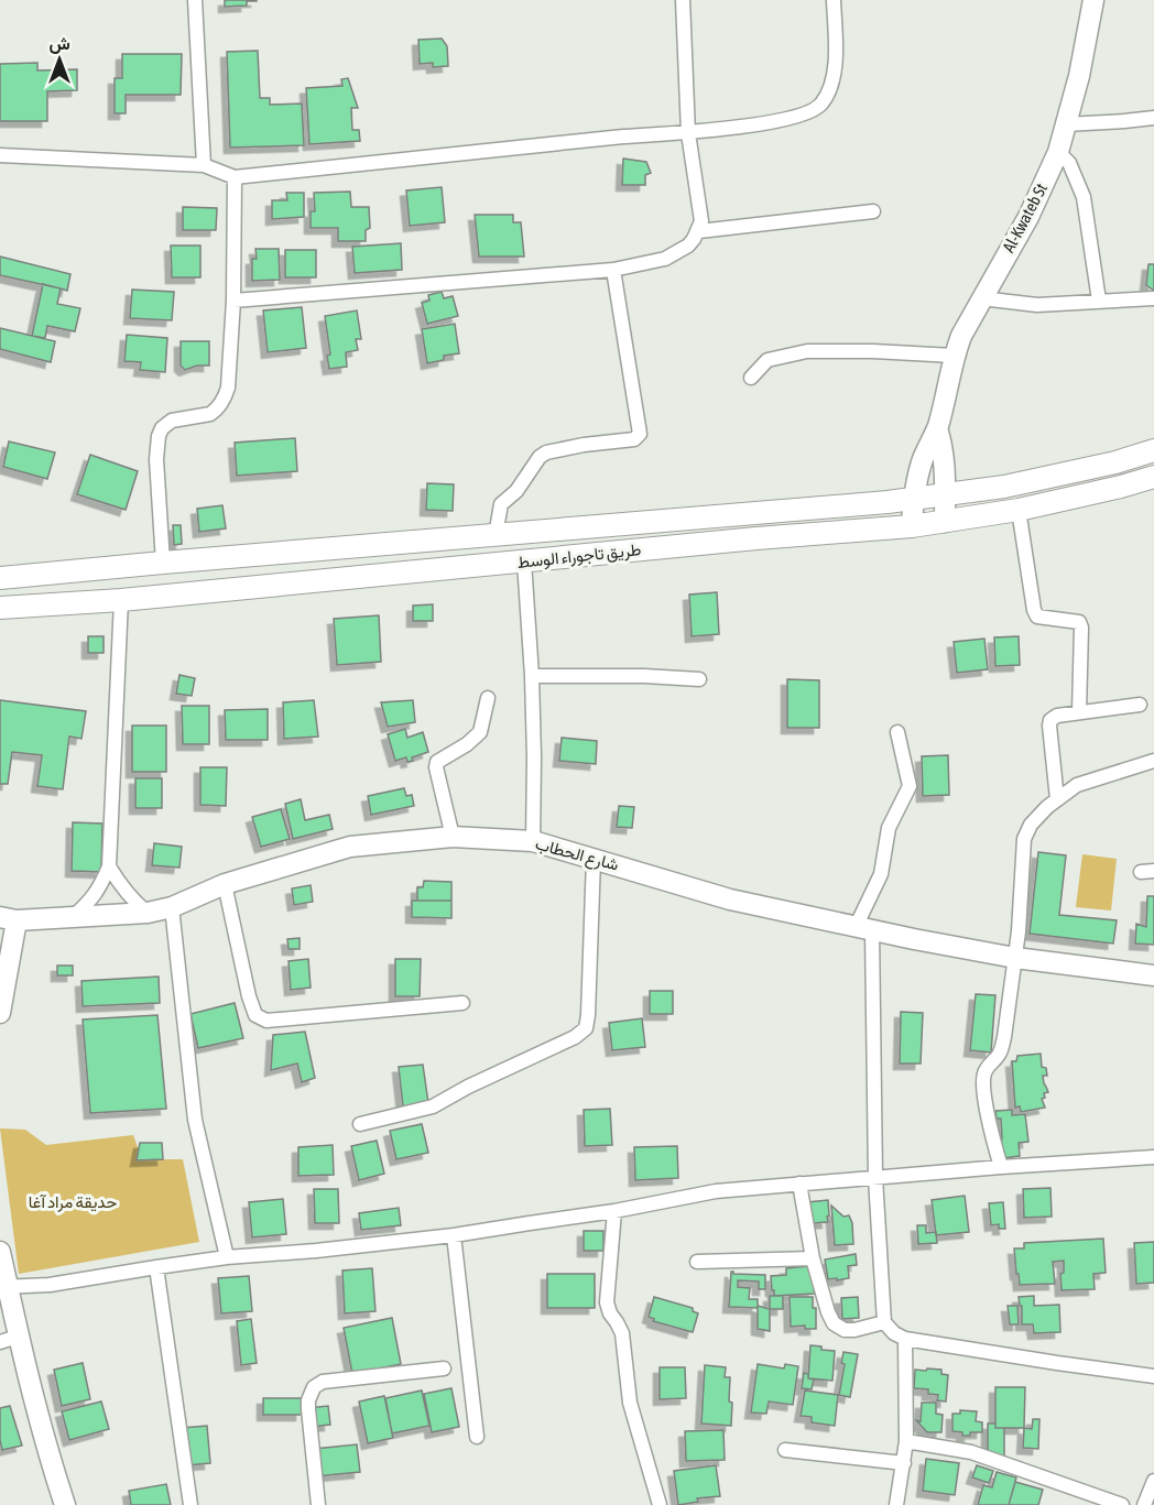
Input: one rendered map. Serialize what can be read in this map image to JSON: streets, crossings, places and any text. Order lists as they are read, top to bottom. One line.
{"streets":{"main road":["طريق تاجوراء الوسط"],"street":["Al-Kwateb St","شارع الحطاب"]},"parks":["حديقة مراد آغا"],"north":"top"}
